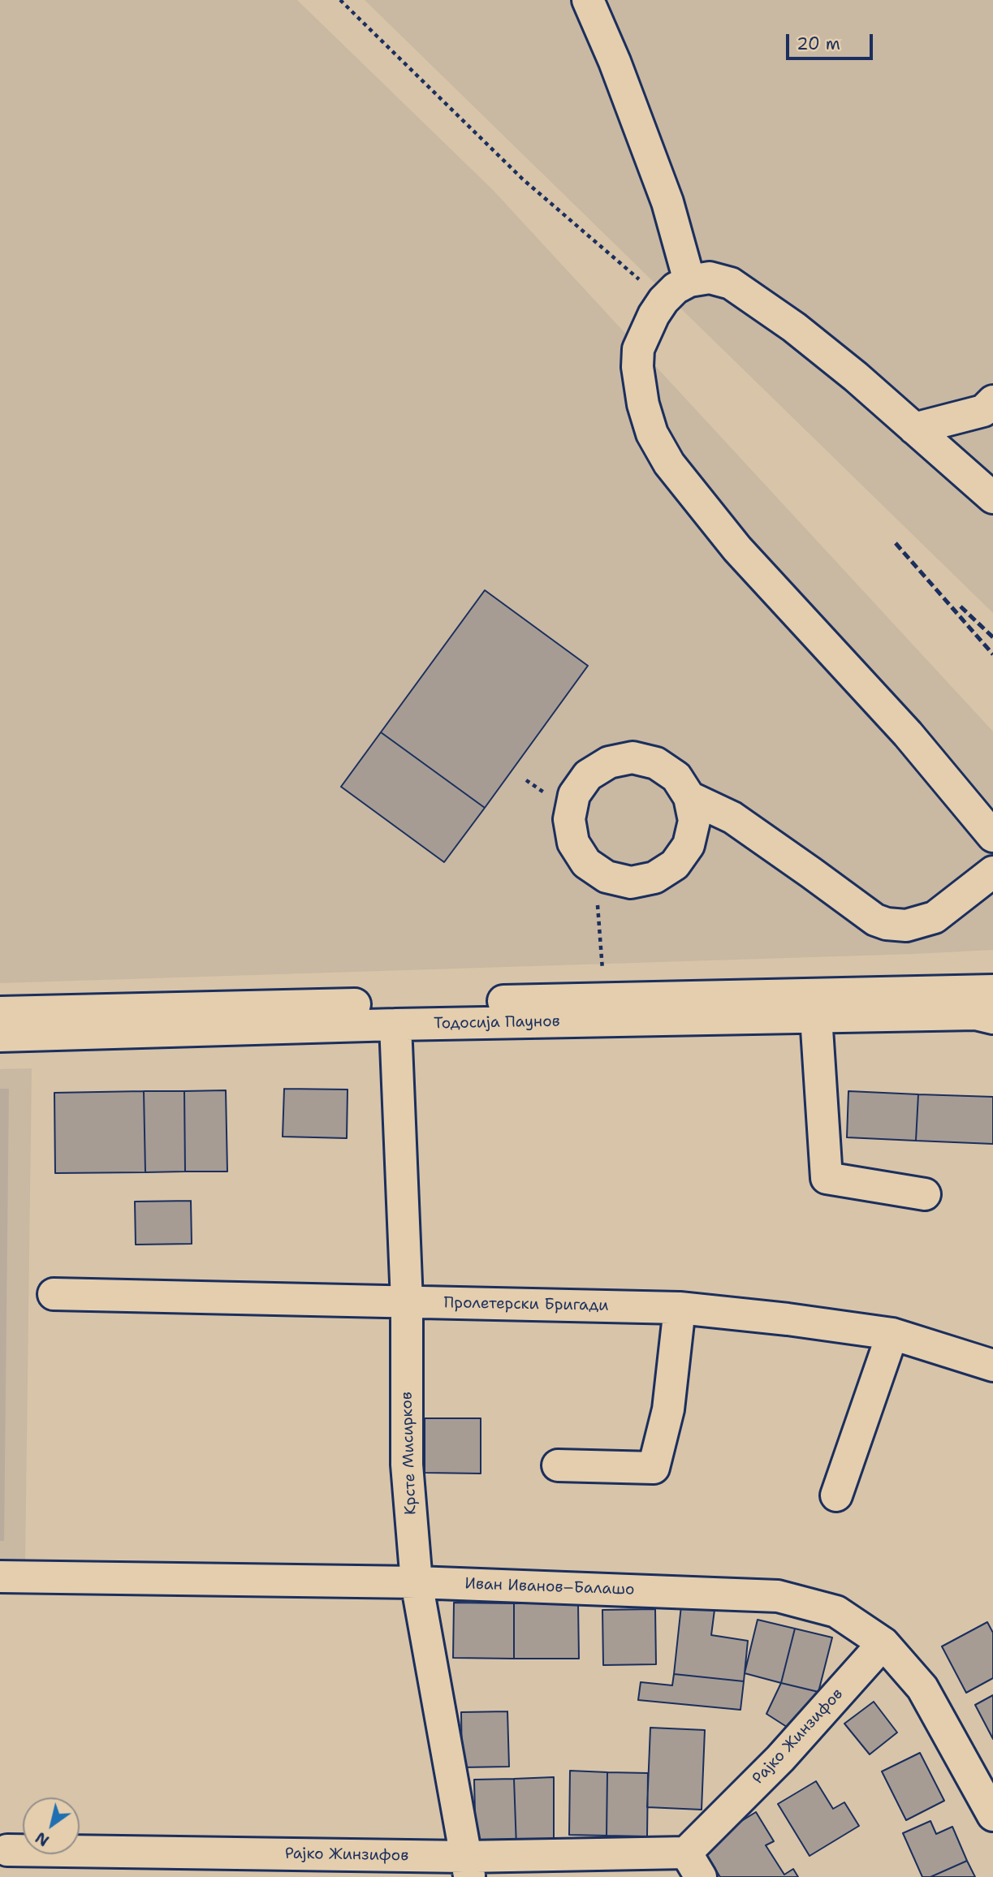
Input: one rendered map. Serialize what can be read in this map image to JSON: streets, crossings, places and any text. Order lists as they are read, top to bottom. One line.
{"streets":{"street":["Тодосија Паунов","Пролетерски Бригади","Крсте Мисирков","Иван Иванов–Балашо","Рајко Жинзифов"]},"crossings":[["Тодосија Паунов","Крсте Мисирков"],["Пролетерски Бригади","Крсте Мисирков"],["Крсте Мисирков","Иван Иванов–Балашо"],["Крсте Мисирков","Рајко Жинзифов"],["Иван Иванов–Балашо","Рајко Жинзифов"]],"scale_bar":"20 m","north":"bottom left"}
